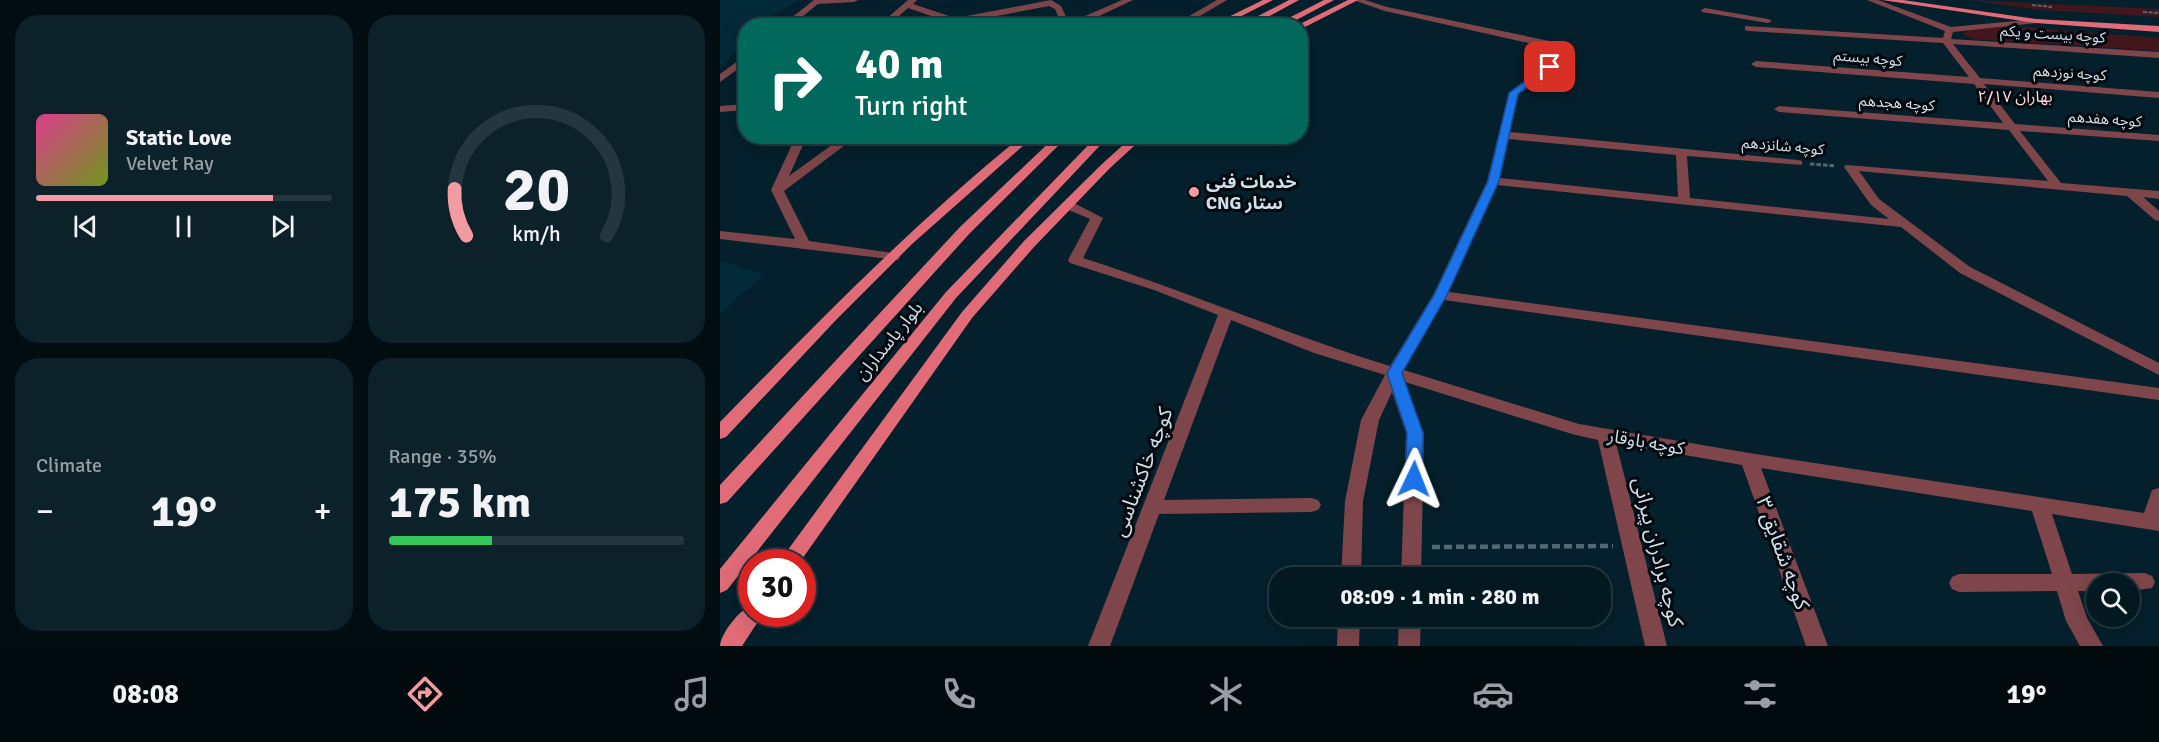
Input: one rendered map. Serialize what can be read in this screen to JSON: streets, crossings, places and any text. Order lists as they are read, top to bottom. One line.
{"streets":{"main road":["بلوار پاسداران"],"street":["کوچه بیست و یکم","کوچه بیستم","کوچه نوزدهم","کوچه هجدهم","کوچه هفدهم","کوچه شانزدهم","کوچه باوقار","کوچه خاکشناسی","کوچه برادران پیرانی","کوچه شقایق ۳"]},"crossings":[["کوچه بیستم","کوچه نوزدهم"],["کوچه هجدهم","کوچه هفدهم"],["کوچه باوقار","کوچه خاکشناسی"],["کوچه باوقار","کوچه برادران پیرانی"],["کوچه باوقار","کوچه شقایق ۳"]],"districts":["۲/۱۷ بهاران"],"places":["خدمات فنی‌ CNG ستار"],"page":{"turn":["40 m","Turn right"],"song":["Static Love","Velvet Ray"],"tile":["Climate",["Range · 35%","175 km"]],"heat":["−","19°","+"],"limit":"30","trip":"08:09 · 1 min · 280 m","tabs":["08:08","19°"],"gauge":["20","km/h"]}}
